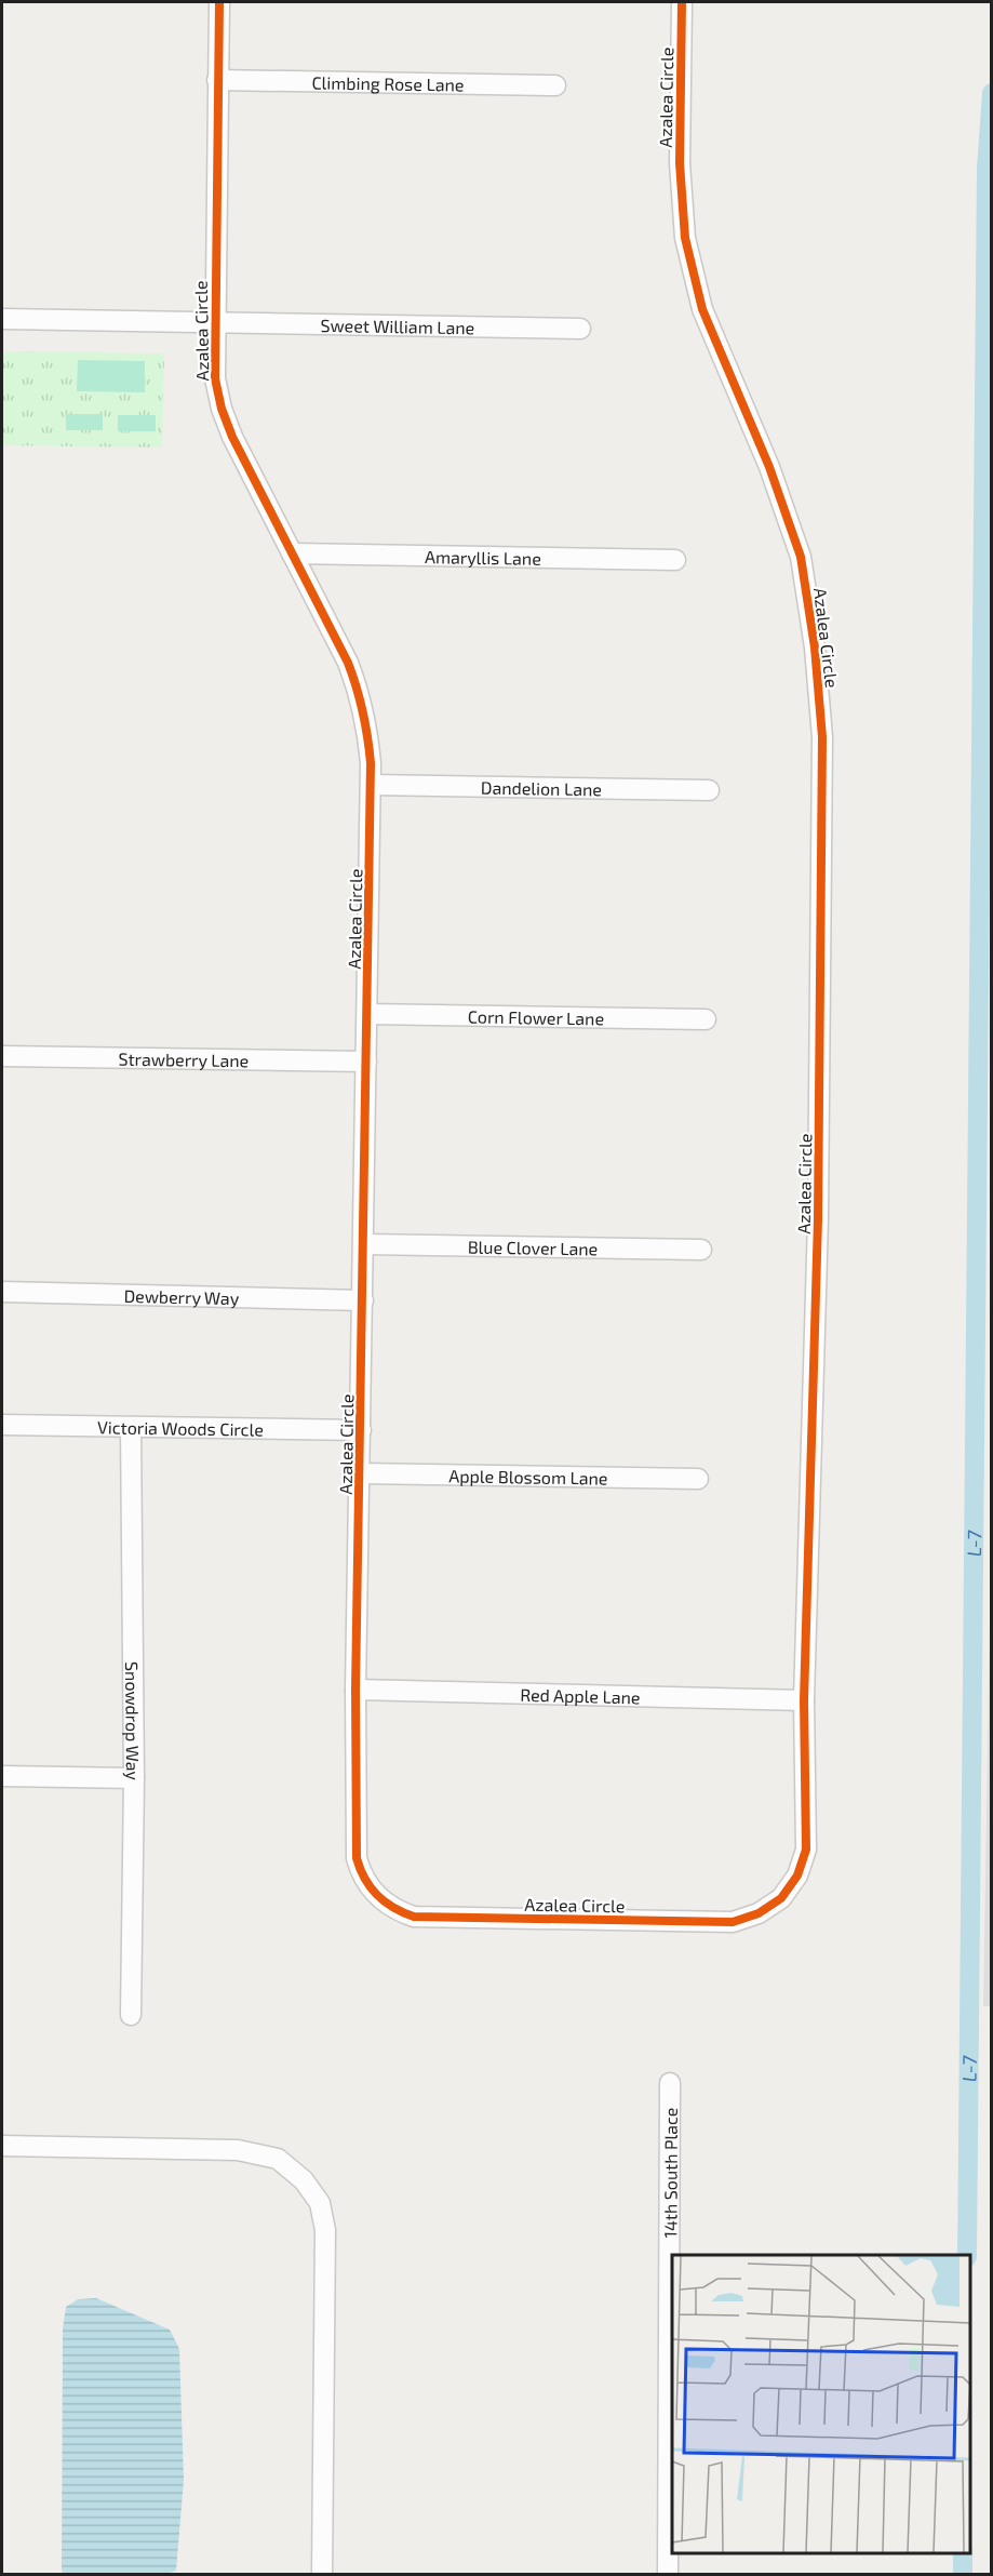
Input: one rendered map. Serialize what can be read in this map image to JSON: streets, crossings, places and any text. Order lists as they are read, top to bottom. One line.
{"streets":{"street":["Climbing Rose Lane","Azalea Circle","Sweet William Lane","Amaryllis Lane","Dandelion Lane","Corn Flower Lane","Strawberry Lane","Blue Clover Lane","Dewberry Way","Victoria Woods Circle","Apple Blossom Lane","Red Apple Lane","Snowdrop Way","14th South Place"]},"crossings":[["Climbing Rose Lane","Azalea Circle"],["Azalea Circle","Sweet William Lane"],["Azalea Circle","Amaryllis Lane"],["Azalea Circle","Dandelion Lane"],["Azalea Circle","Corn Flower Lane"],["Azalea Circle","Strawberry Lane"],["Azalea Circle","Blue Clover Lane"],["Azalea Circle","Dewberry Way"],["Azalea Circle","Victoria Woods Circle"],["Azalea Circle","Apple Blossom Lane"],["Azalea Circle","Red Apple Lane"],["Victoria Woods Circle","Snowdrop Way"]],"water":["L-7"]}
